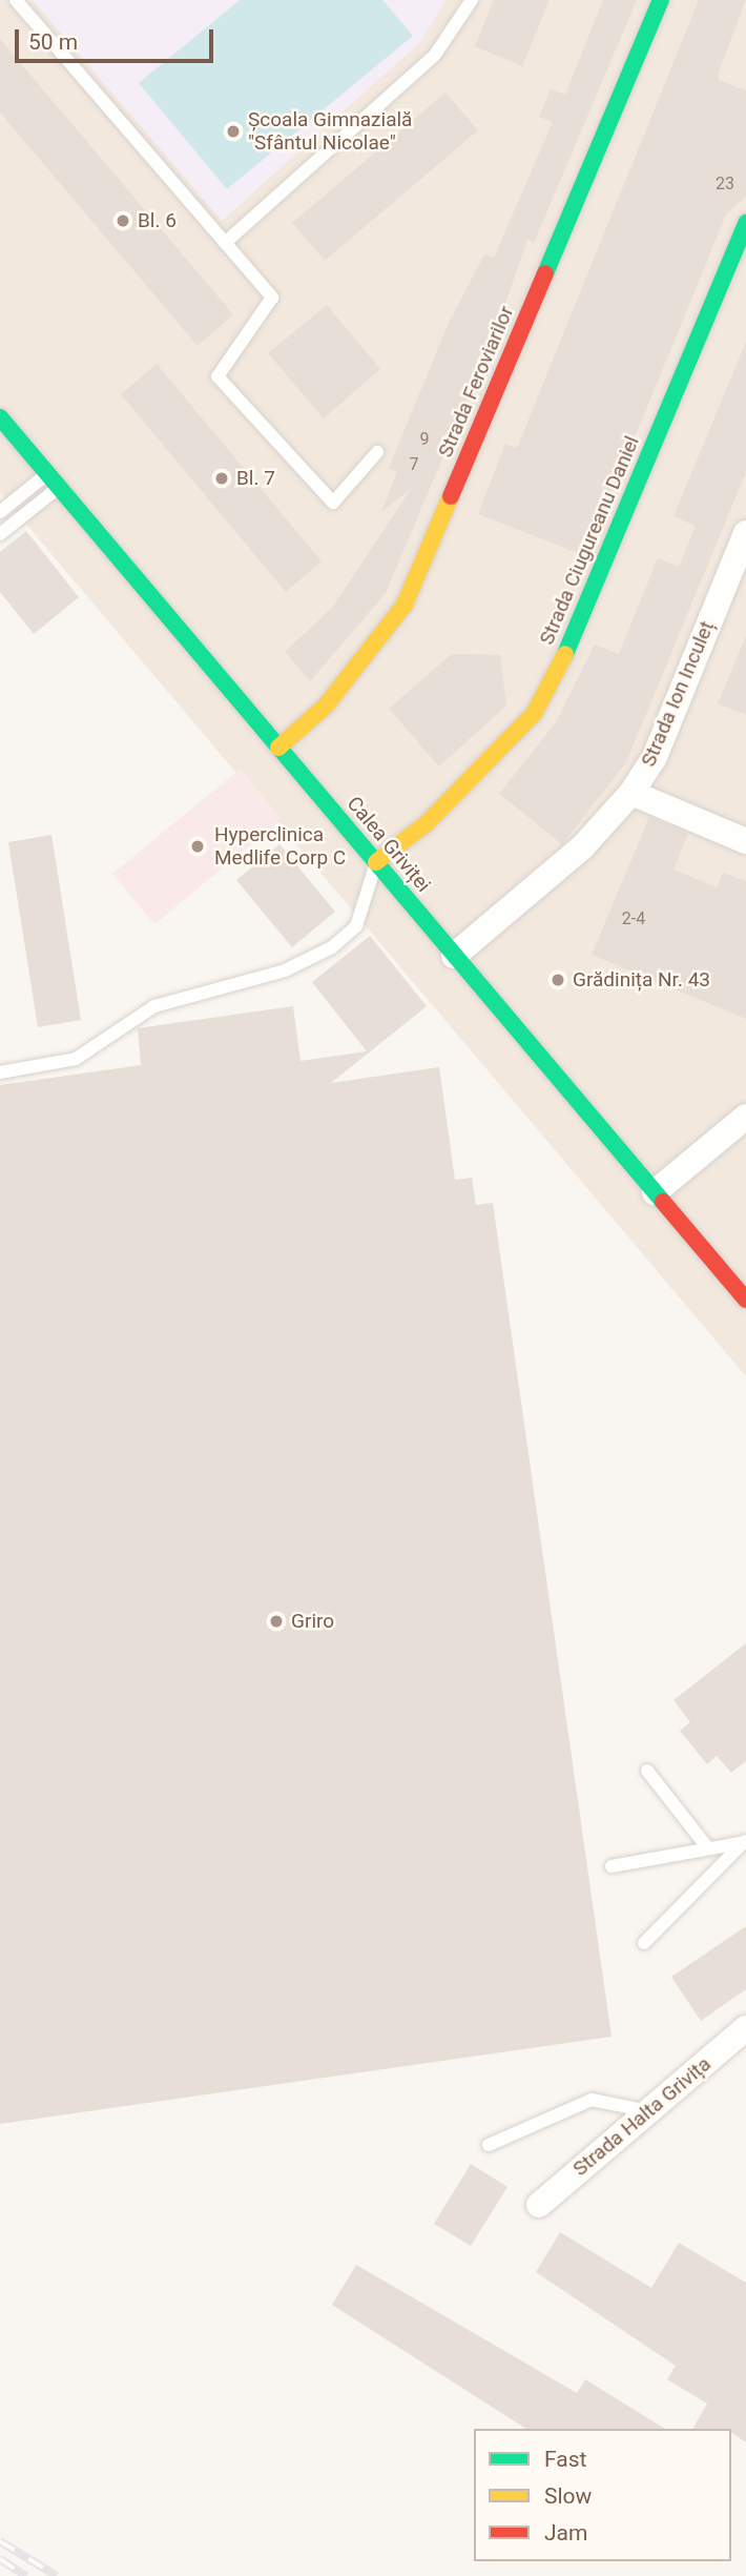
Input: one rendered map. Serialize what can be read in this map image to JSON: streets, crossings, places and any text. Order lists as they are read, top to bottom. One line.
{"streets":{"street":["Strada Feroviarilor","Strada Ciugureanu Daniel","Strada Ion Inculeț","Calea Griviței","Strada Halta Grivița"]},"crossings":[["Strada Feroviarilor","Calea Griviței"],["Strada Ciugureanu Daniel","Calea Griviței"],["Strada Ion Inculeț","Calea Griviței"]],"places":["Școala Gimnazială \"Sfântul Nicolae\"","Bl. 6","Bl. 7","Hyperclinica Medlife Corp C","Grădinița Nr. 43","Griro"],"house_numbers":["23","9","7","2-4"],"legend":["Fast","Slow","Jam"],"scale_bar":"50 m"}
